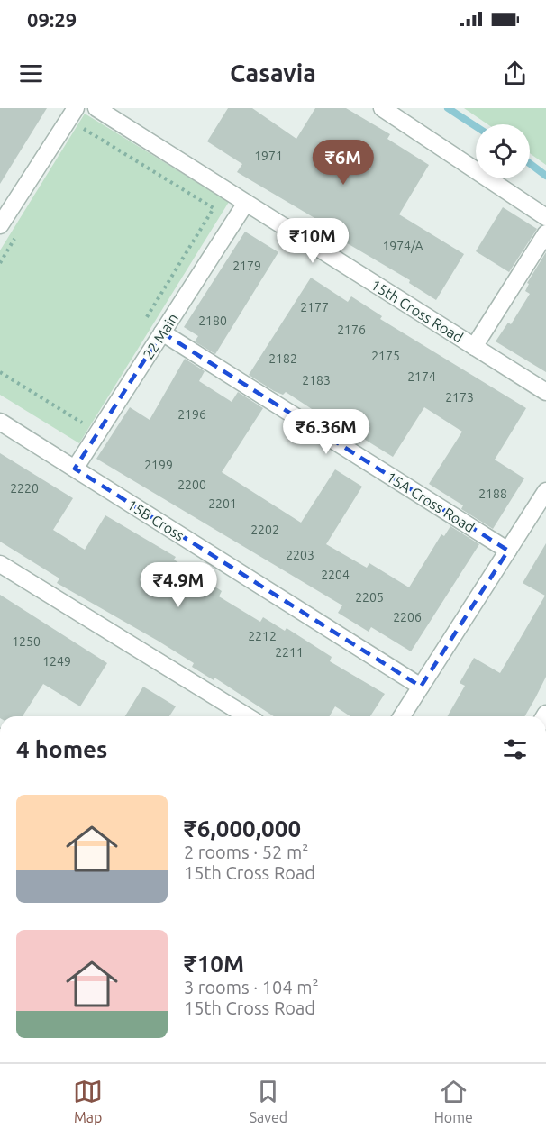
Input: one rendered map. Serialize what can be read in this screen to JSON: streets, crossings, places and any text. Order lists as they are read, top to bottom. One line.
{"streets":{"street":["15th Cross Road","22 Main","15A Cross Road","15B Cross"]},"crossings":[["15th Cross Road","22 Main"],["22 Main","15A Cross Road"],["22 Main","15B Cross"]],"house_numbers":["1971","1974/A","2179","2177","2180","2176","2175","2182","2174","2183","2173","2196","2199","2200","2220","2188","2201","2202","2203","2204","2205","2206","2212","1250","2211","1249"],"page":{"status":"09:29","header":"Casavia","price":["₹6M","₹10M","₹6.36M","₹4.9M"],"heading":"4 homes","list":[{"name":"₹6,000,000","note":"2 rooms · 52 m² · 15th Cross Road"},{"name":"₹10M","note":"3 rooms · 104 m² · 15th Cross Road"}],"tabs":["Map","Saved","Home"]}}
